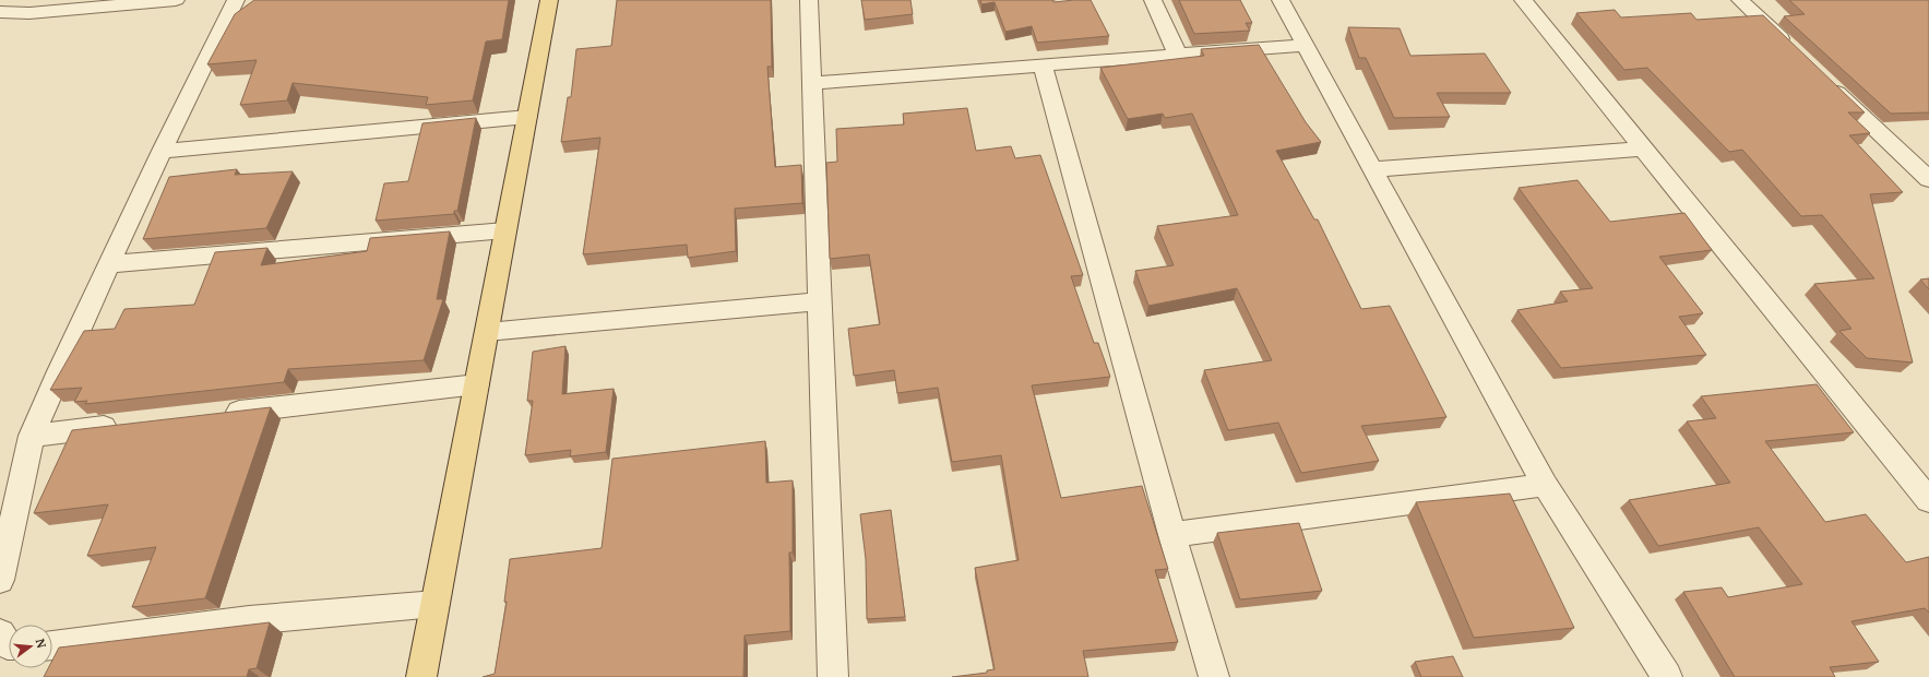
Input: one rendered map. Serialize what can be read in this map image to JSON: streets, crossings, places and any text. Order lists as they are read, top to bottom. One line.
{"north":"right"}
